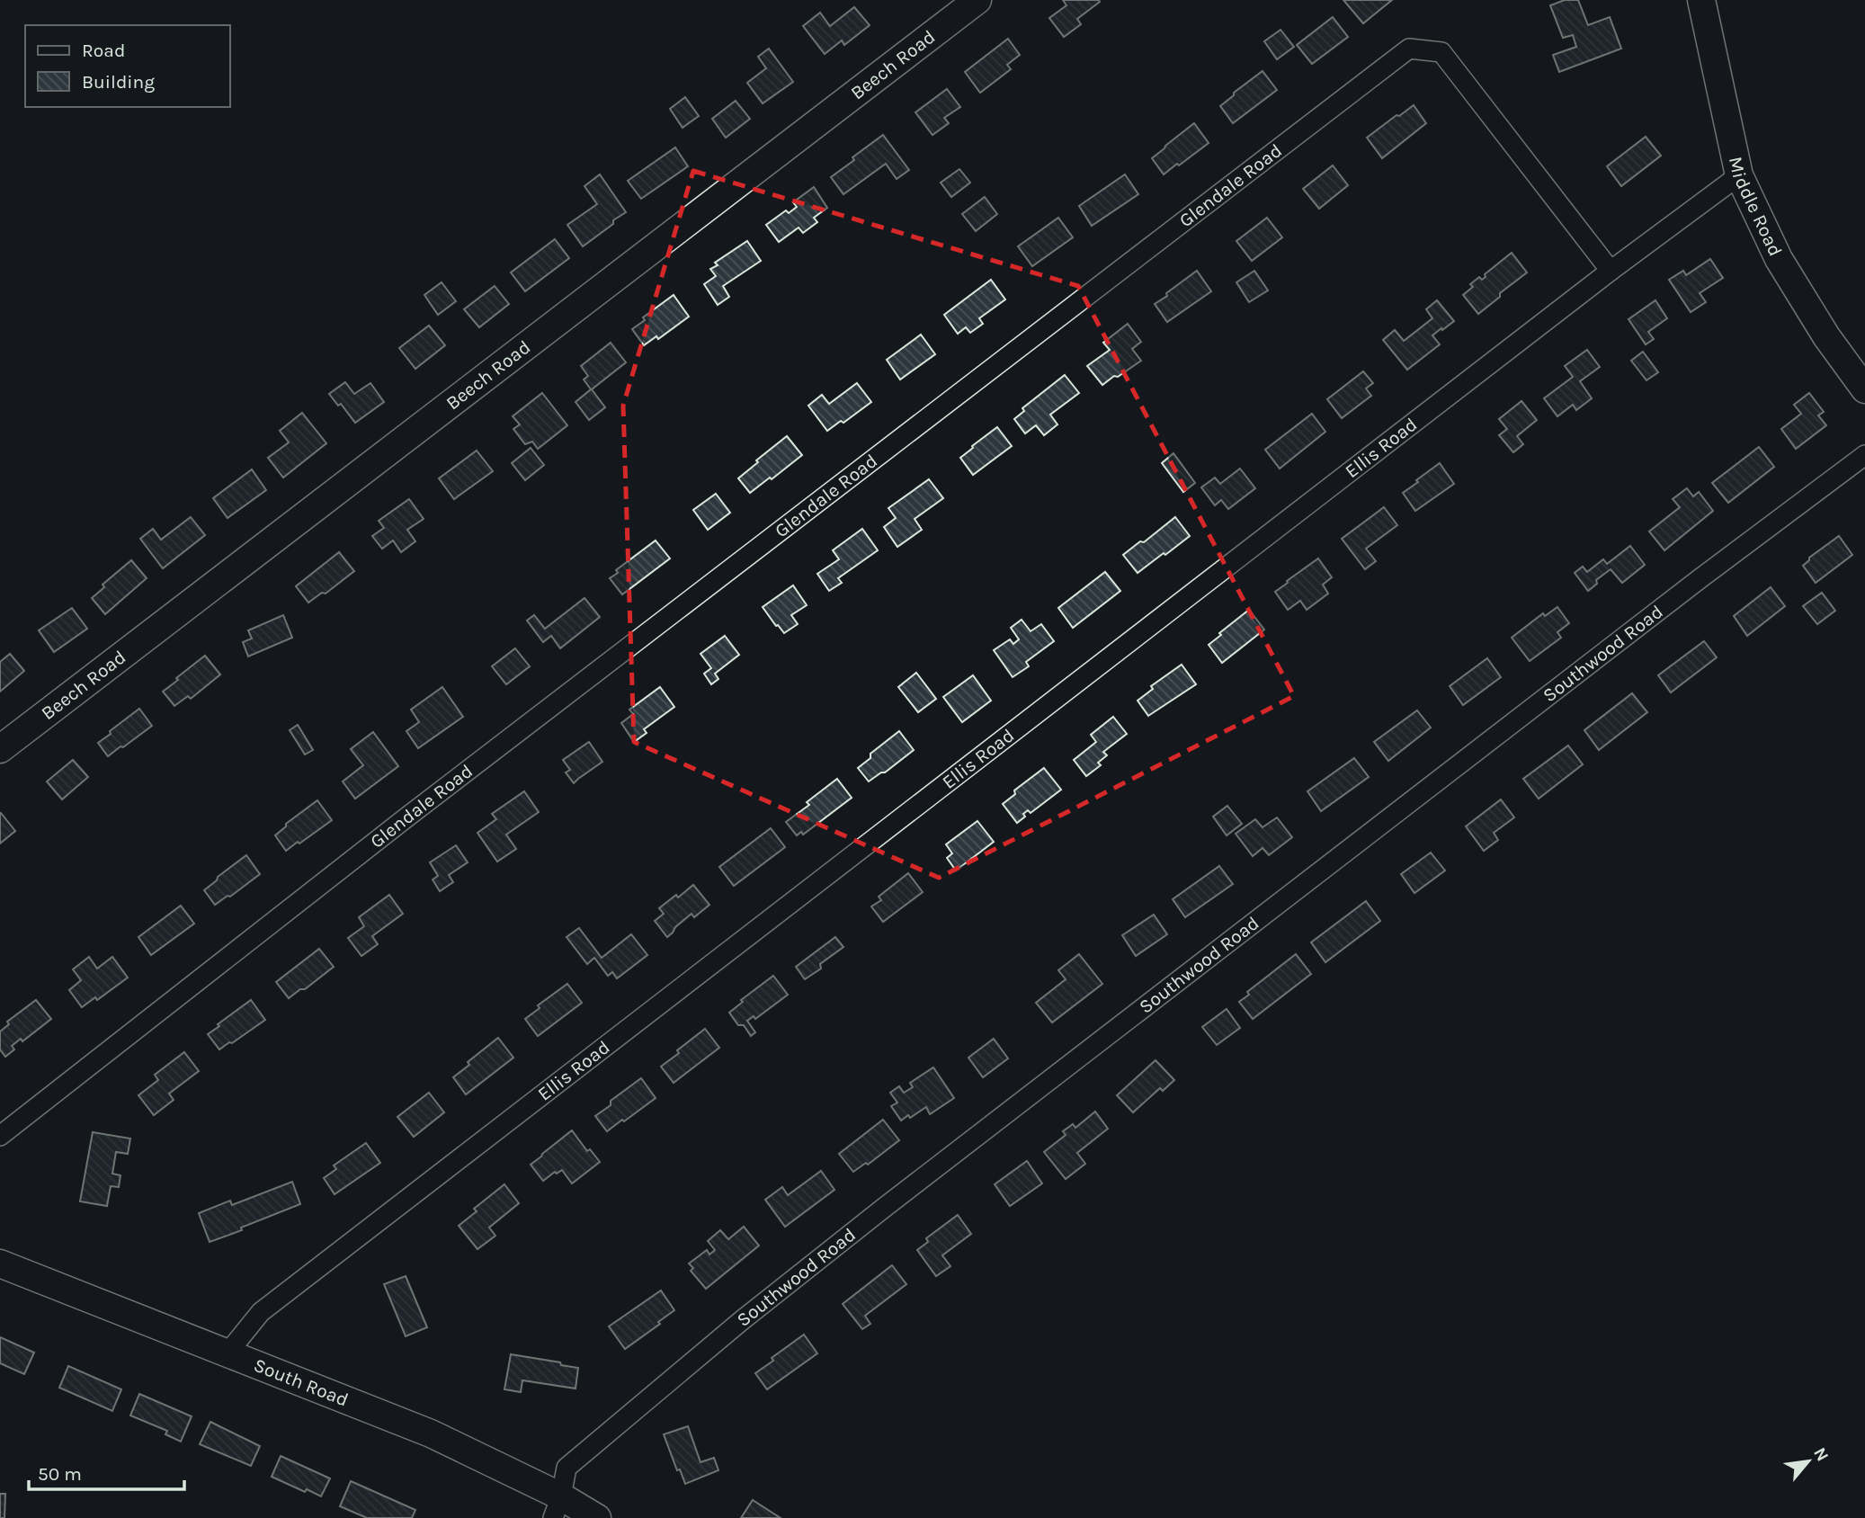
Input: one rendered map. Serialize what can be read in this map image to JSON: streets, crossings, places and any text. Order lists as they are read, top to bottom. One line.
{"streets":{"street":["Beech Road","Glendale Road","Middle Road","Ellis Road","Southwood Road","South Road"]},"crossings":[["Glendale Road","Ellis Road"],["Middle Road","Ellis Road"],["Ellis Road","South Road"],["Southwood Road","South Road"]],"legend":["Road","Building"],"scale_bar":"50 m","north":"top right"}
